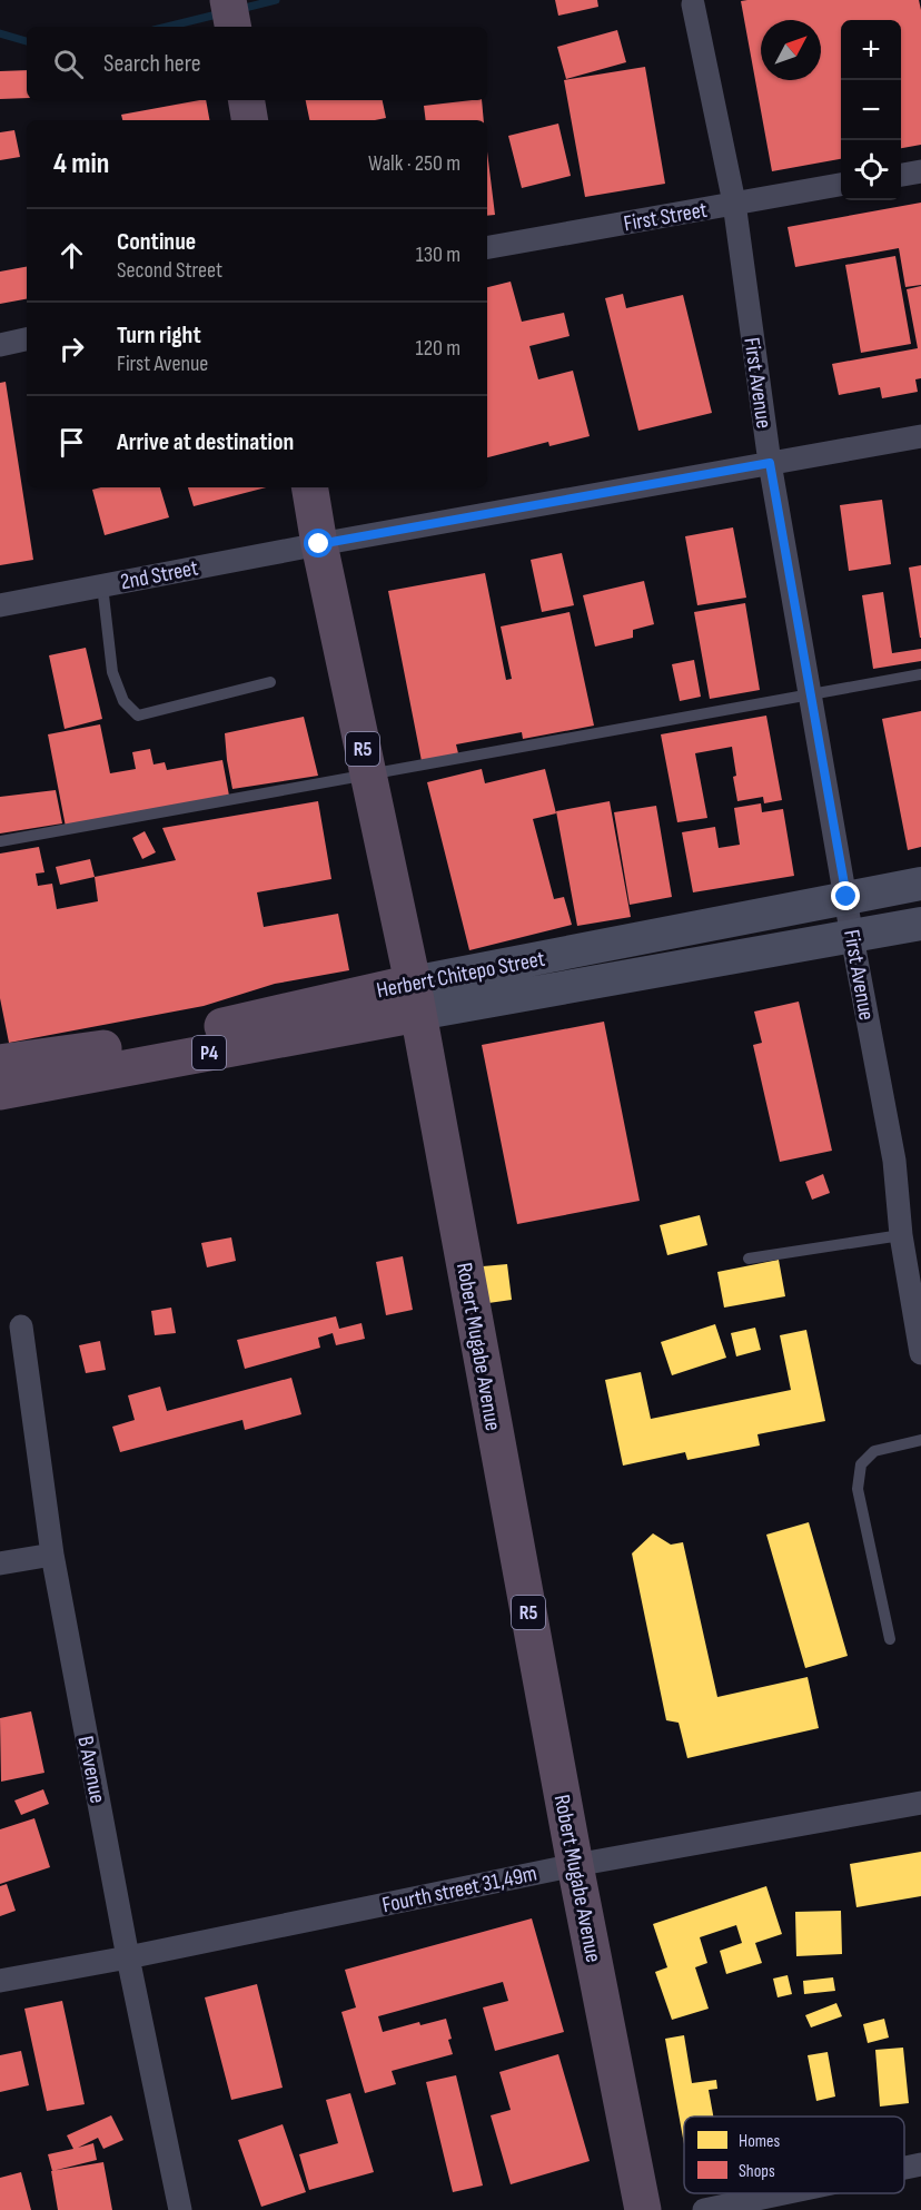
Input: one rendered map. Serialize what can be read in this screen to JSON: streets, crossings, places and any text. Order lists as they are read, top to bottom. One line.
{"streets":{"highway":["R5","Herbert Chitepo Street","P4","Robert Mugabe Avenue"],"street":["First Street","First Avenue","2nd Street","B Avenue","Fourth street 31,49m"]},"crossings":[["First Street","First Avenue"],["First Avenue","2nd Street"],["First Avenue","Herbert Chitepo Street"],["2nd Street","Robert Mugabe Avenue"],["Herbert Chitepo Street","Robert Mugabe Avenue"],["Robert Mugabe Avenue","Fourth street 31,49m"],["B Avenue","Fourth street 31,49m"]],"legend":["Homes","Shops"],"north":"top right","page":{"map_buttons":["+","−"],"search":"Search here","heading":["4 min","Walk · 250 m"],"list":[["Continue","Second Street","130 m"],["Turn right","First Avenue","120 m"],"Arrive at destination"]}}
